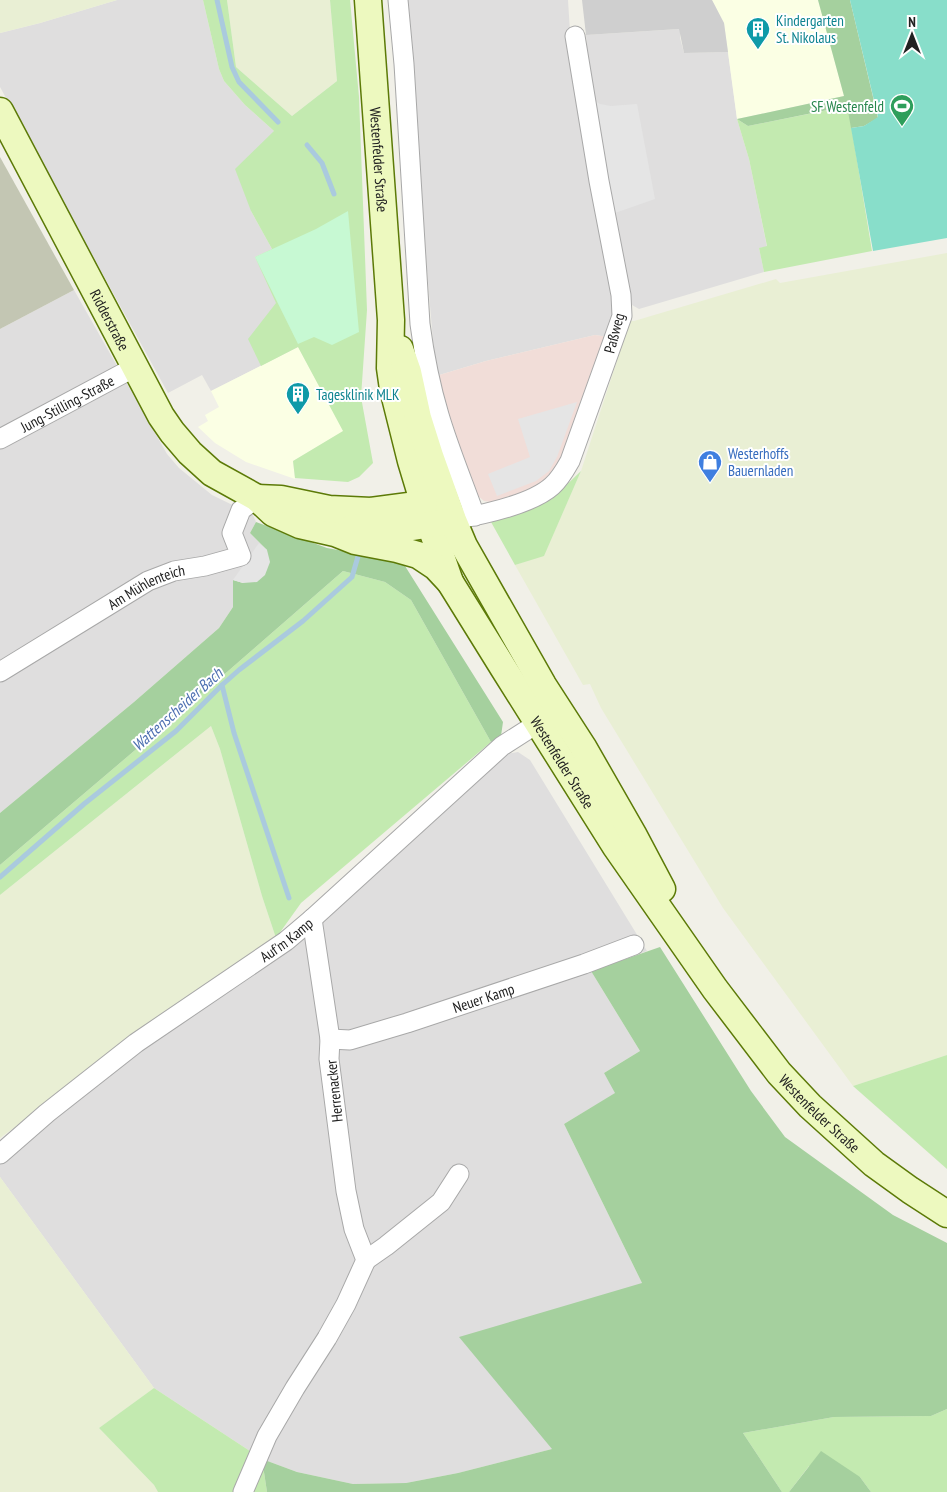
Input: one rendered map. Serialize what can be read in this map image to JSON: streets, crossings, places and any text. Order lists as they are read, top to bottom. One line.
{"streets":{"street":["Westenfelder Straße","Ridderstraße","Paßweg","Jung-Stilling-Straße","Am Mühlenteich","Auf'm Kamp","Neuer Kamp","Herrenacker"]},"crossings":[["Westenfelder Straße","Ridderstraße"],["Westenfelder Straße","Paßweg"],["Westenfelder Straße","Auf'm Kamp"],["Ridderstraße","Paßweg"],["Ridderstraße","Jung-Stilling-Straße"],["Ridderstraße","Am Mühlenteich"],["Auf'm Kamp","Herrenacker"],["Neuer Kamp","Herrenacker"]],"water":["Wattenscheider Bach"],"places":{"building":["Kindergarten St. Nikolaus","Tagesklinik MLK"],"sports":["SF Westenfeld"],"shop":["Westerhoffs Bauernladen"]},"north":"top"}
